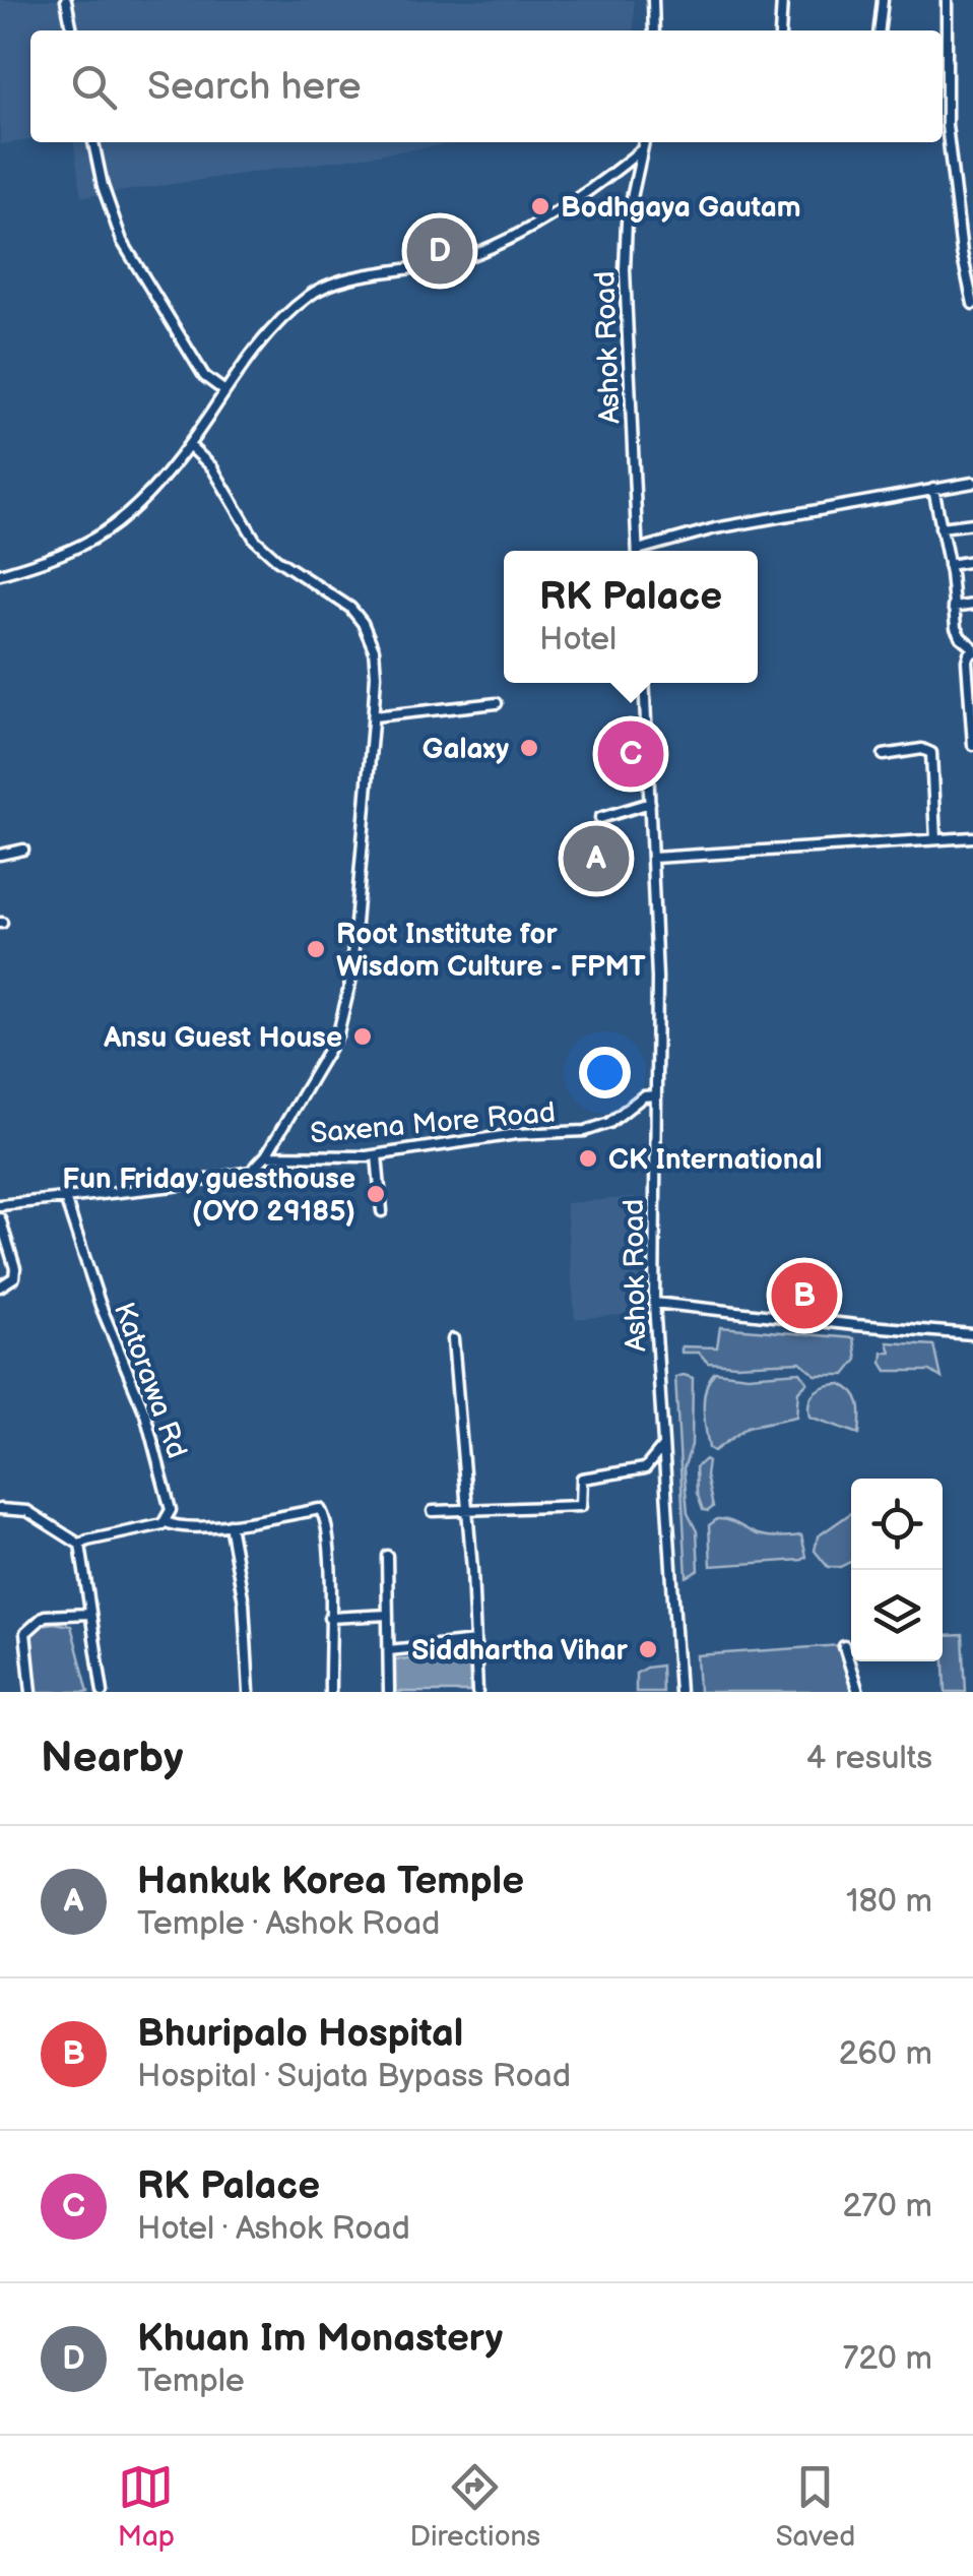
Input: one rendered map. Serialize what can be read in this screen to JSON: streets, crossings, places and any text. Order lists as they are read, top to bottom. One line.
{"streets":{"street":["Ashok Road","Saxena More Road","Katorawa Rd"]},"crossings":[["Ashok Road","Saxena More Road"]],"places":["Bodhgaya Gautam","Galaxy","Root Institute for Wisdom Culture - FPMT","Ansu Guest House","CK International","Fun Friday guesthouse (OYO 29185)","Siddhartha Vihar"],"page":{"search":"Search here","pins":["D","C","A","B"],"popup":["RK Palace","Hotel"],"heading":["Nearby","4 results"],"list":[{"mark":"A","name":"Hankuk Korea Temple","note":"Temple · Ashok Road","value":"180 m"},{"mark":"B","name":"Bhuripalo Hospital","note":"Hospital · Sujata Bypass Road","value":"260 m"},{"mark":"C","name":"RK Palace","note":"Hotel · Ashok Road","value":"270 m"},{"mark":"D","name":"Khuan Im Monastery","note":"Temple","value":"720 m"}],"nav":["Map","Directions","Saved"]}}
